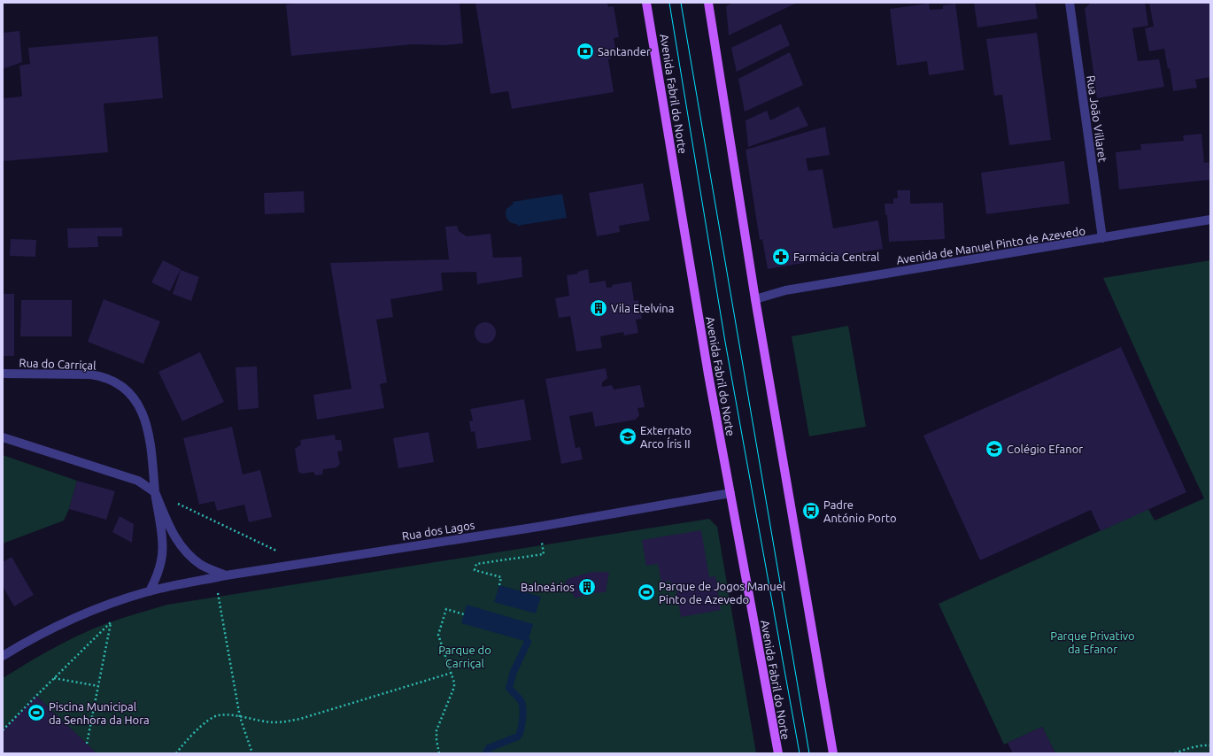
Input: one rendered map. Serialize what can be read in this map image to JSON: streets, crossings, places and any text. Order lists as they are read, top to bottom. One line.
{"streets":{"main road":["Avenida Fabril do Norte"],"street":["Rua João Villaret","Avenida de Manuel Pinto de Azevedo","Rua do Carriçal","Rua dos Lagos"]},"crossings":[["Avenida Fabril do Norte","Rua dos Lagos"],["Rua João Villaret","Avenida de Manuel Pinto de Azevedo"],["Rua do Carriçal","Rua dos Lagos"]],"parks":["Parque Privativo da Efanor","Parque do Carriçal"],"places":{"bank":["Santander"],"pharmacy":["Farmácia Central"],"building":["Vila Etelvina","Balneários"],"school or university":["Externato Arco Íris II","Colégio Efanor"],"bus stop":["Padre António Porto"],"sports":["Parque de Jogos Manuel Pinto de Azevedo","Piscina Municipal da Senhora da Hora"]}}
